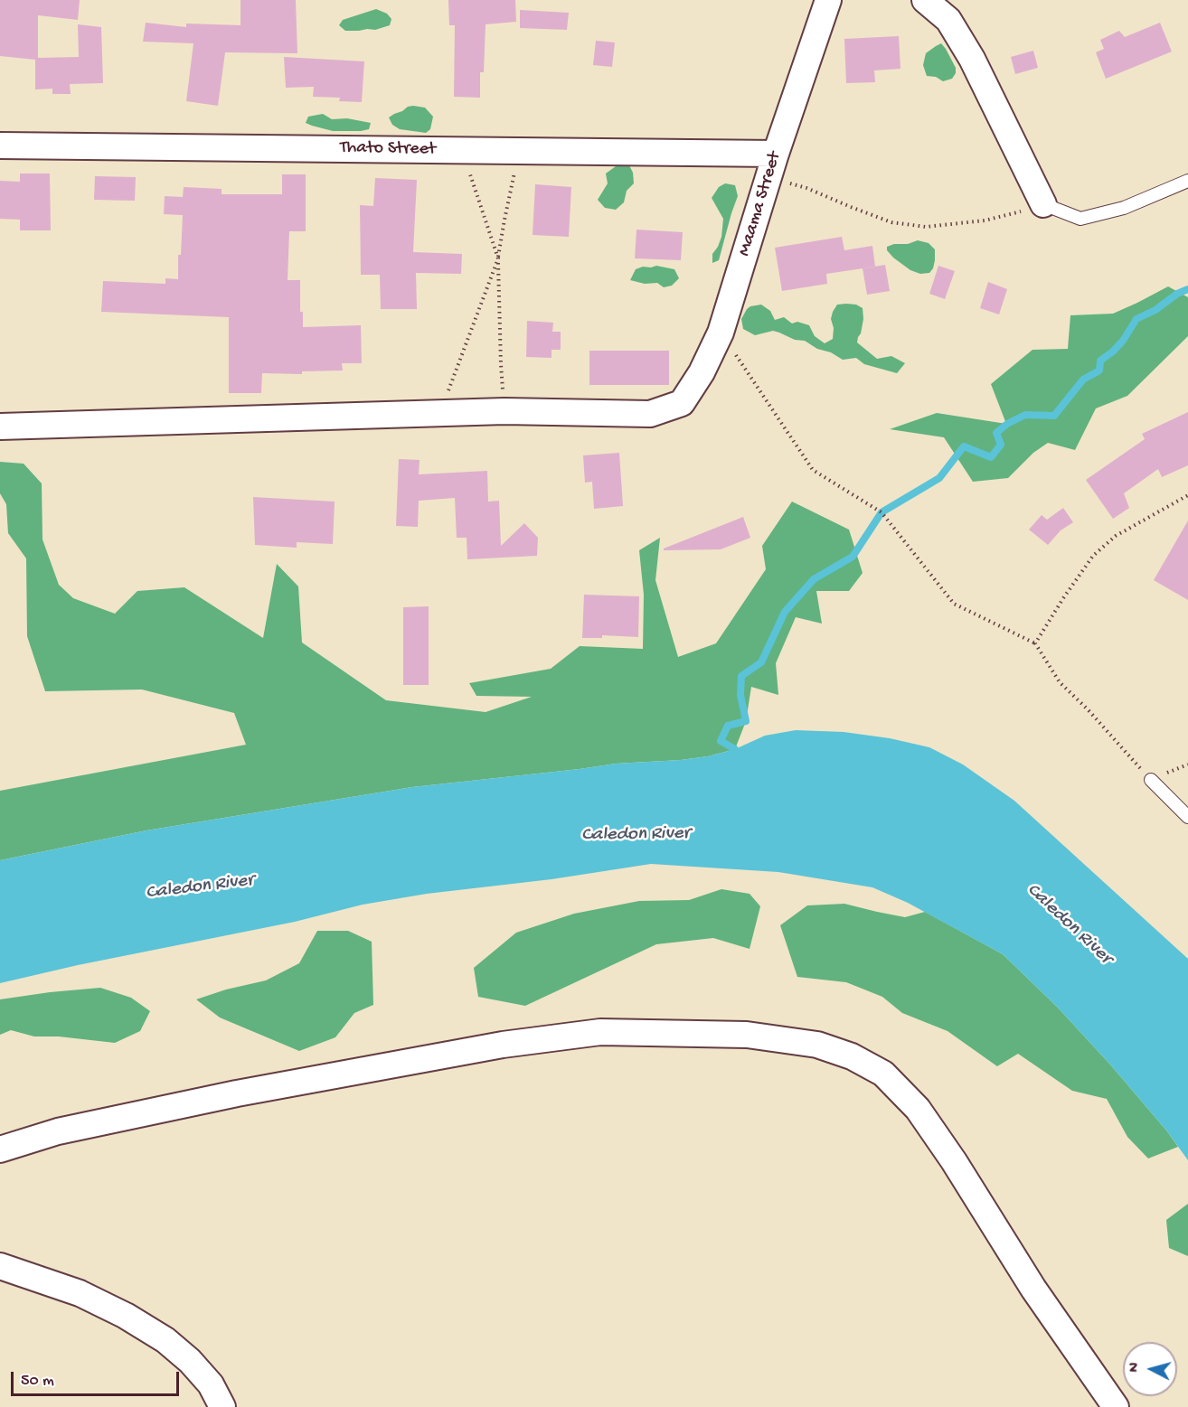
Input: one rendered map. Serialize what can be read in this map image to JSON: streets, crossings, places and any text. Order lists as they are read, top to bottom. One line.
{"streets":{"street":["Thato Street","Maama Street"]},"crossings":[["Thato Street","Maama Street"]],"water":["Caledon River"],"scale_bar":"50 m","north":"left"}
